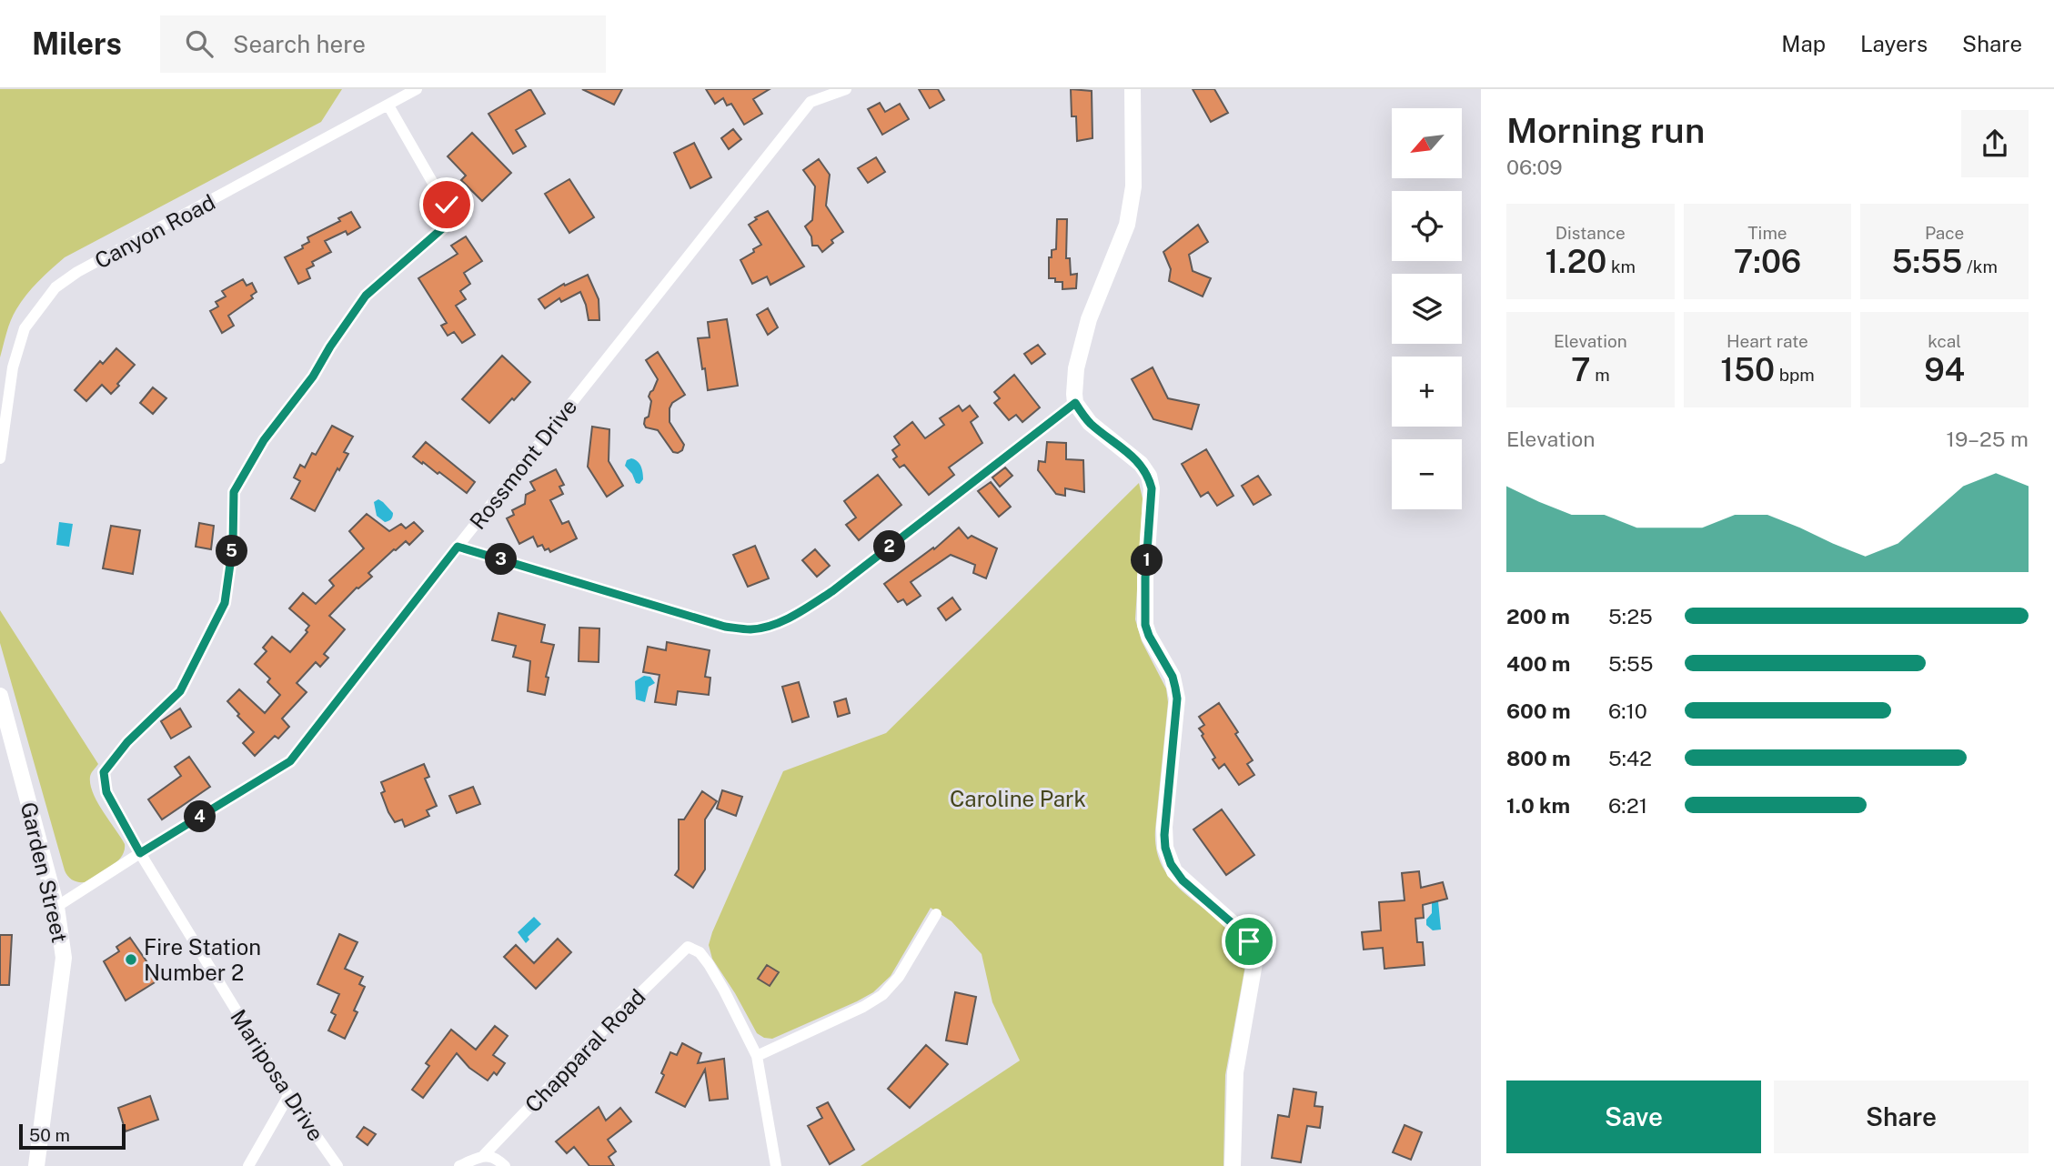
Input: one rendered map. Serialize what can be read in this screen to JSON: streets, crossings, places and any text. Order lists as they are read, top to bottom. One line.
{"streets":{"street":["Canyon Road","Rossmont Drive","Garden Street","Chapparal Road","Mariposa Drive"]},"crossings":[["Canyon Road","Mariposa Drive"],["Rossmont Drive","Garden Street"],["Rossmont Drive","Mariposa Drive"]],"parks":["Caroline Park"],"places":["Fire Station Number 2"],"scale_bar":"50 m","north":"bottom left","page":{"header":"Milers","search":"Search here","nav":["Map","Layers","Share"],"heading":["Morning run","06:09"],"map_buttons":["+","−"],"stats":[["Distance","1.20 km"],["Time","7:06"],["Pace","5:55 /km"],["Elevation","7 m"],["Heart rate","150 bpm"],["kcal","94"]],"chart":["Elevation","19–25 m"],"pins":["2","5","3","1","4"],"list":[{"name":"200 m","note":"5:25"},{"name":"400 m","note":"5:55"},{"name":"600 m","note":"6:10"},{"name":"800 m","note":"5:42"},{"name":"1.0 km","note":"6:21"}],"buttons":["Save","Share"],"scale":"50 m"}}
